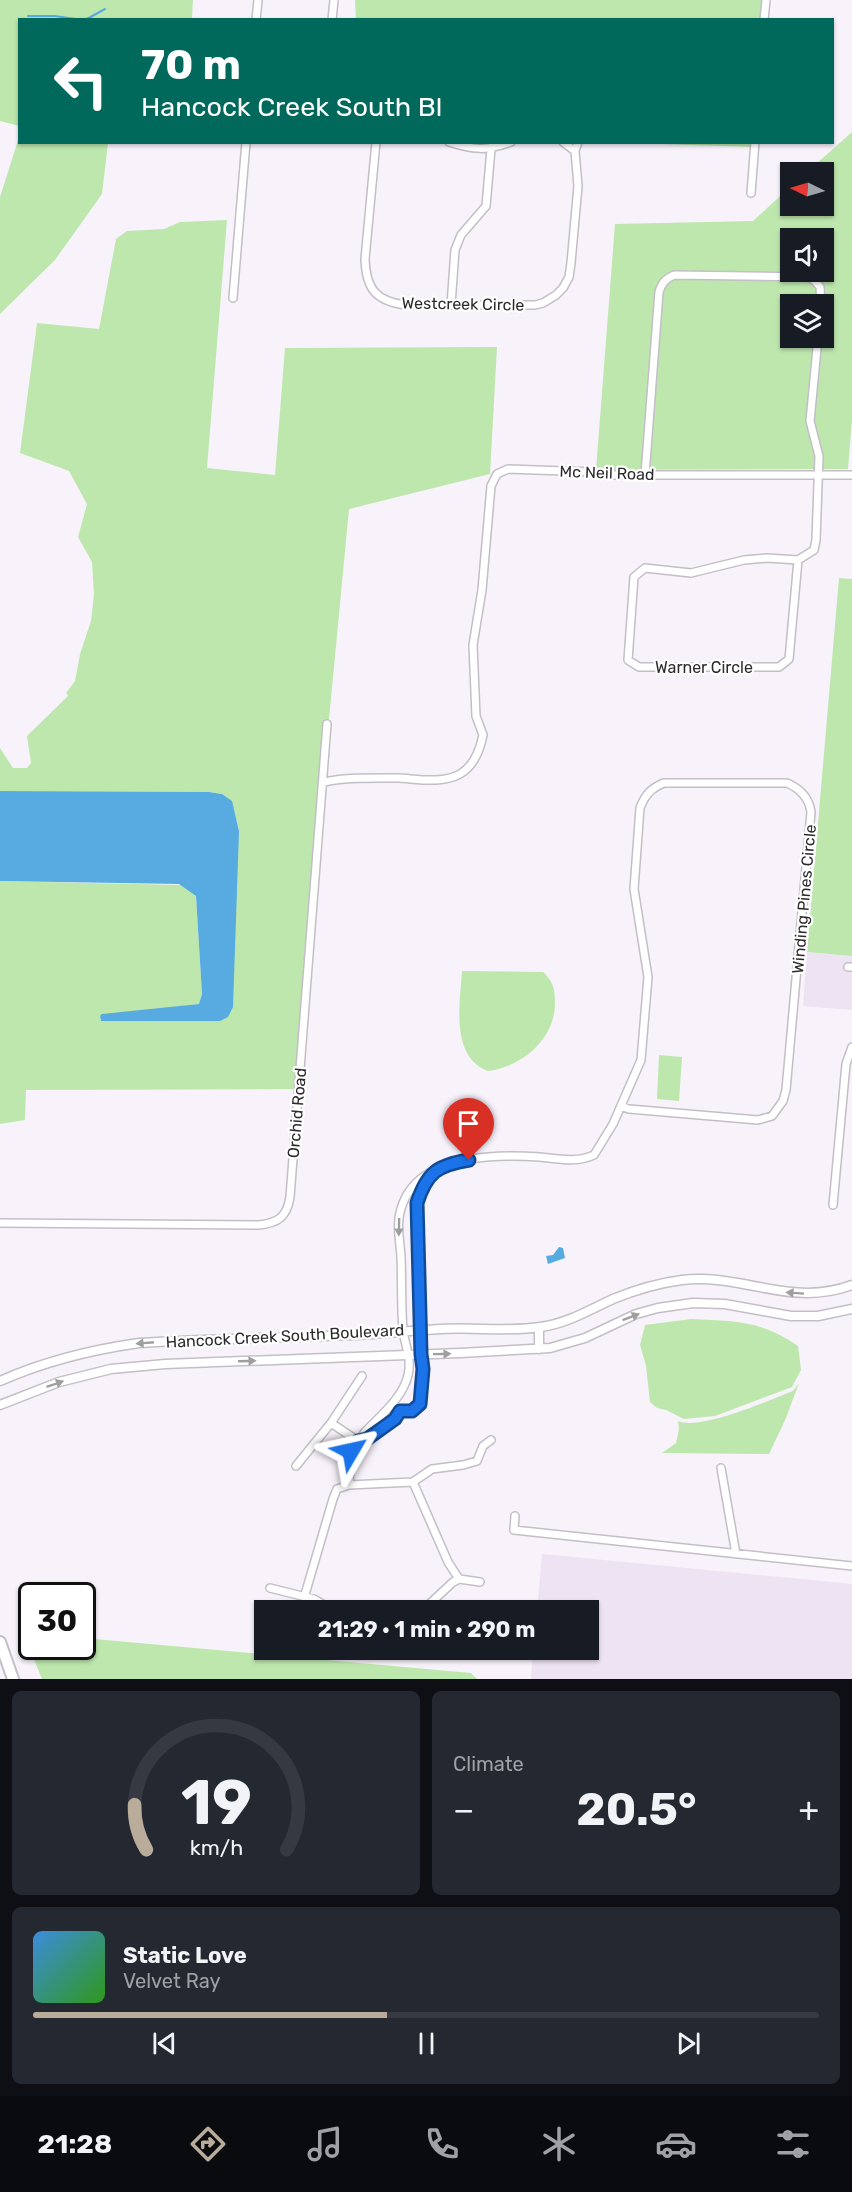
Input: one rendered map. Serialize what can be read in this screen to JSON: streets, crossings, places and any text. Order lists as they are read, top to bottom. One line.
{"streets":{"street":["Westcreek Circle","Mc Neil Road","Warner Circle","Winding Pines Circle","Orchid Road","Hancock Creek South Boulevard"]},"crossings":[["Mc Neil Road","Orchid Road"],["Winding Pines Circle","Hancock Creek South Boulevard"]],"north":"left","page":{"turn":["70 m","Hancock Creek South Bl"],"limit":"30","trip":"21:29 · 1 min · 290 m","tile":"Climate","heat":["−","20.5°","+"],"song":["Static Love","Velvet Ray"],"tabs":"21:28","gauge":["19","km/h"]}}
